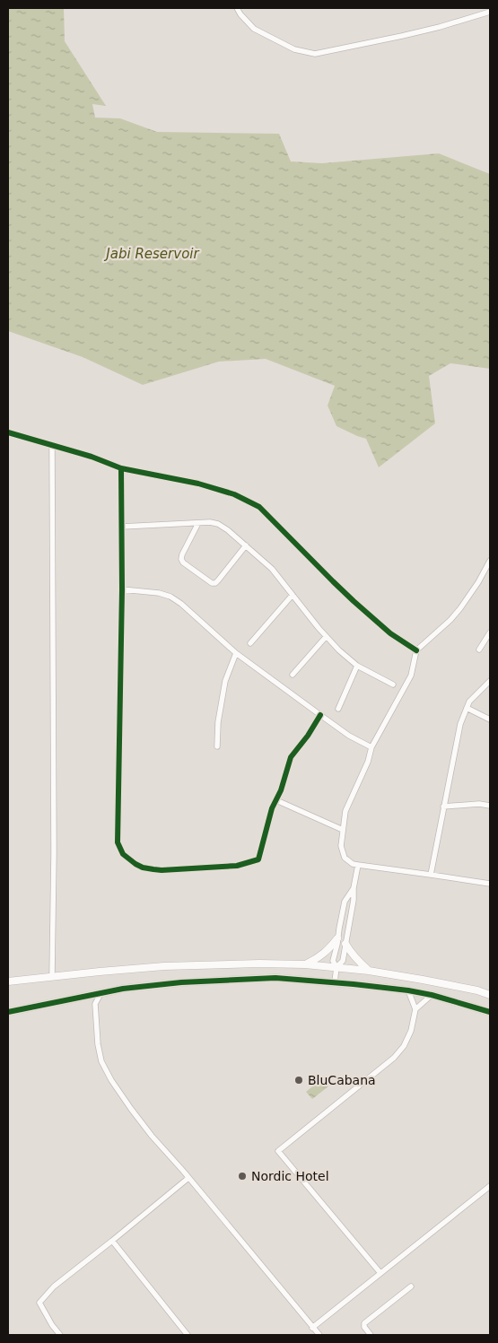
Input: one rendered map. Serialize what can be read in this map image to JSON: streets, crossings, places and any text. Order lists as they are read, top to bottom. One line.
{"water":["Jabi Reservoir"],"places":["BluCabana","Nordic Hotel"]}
